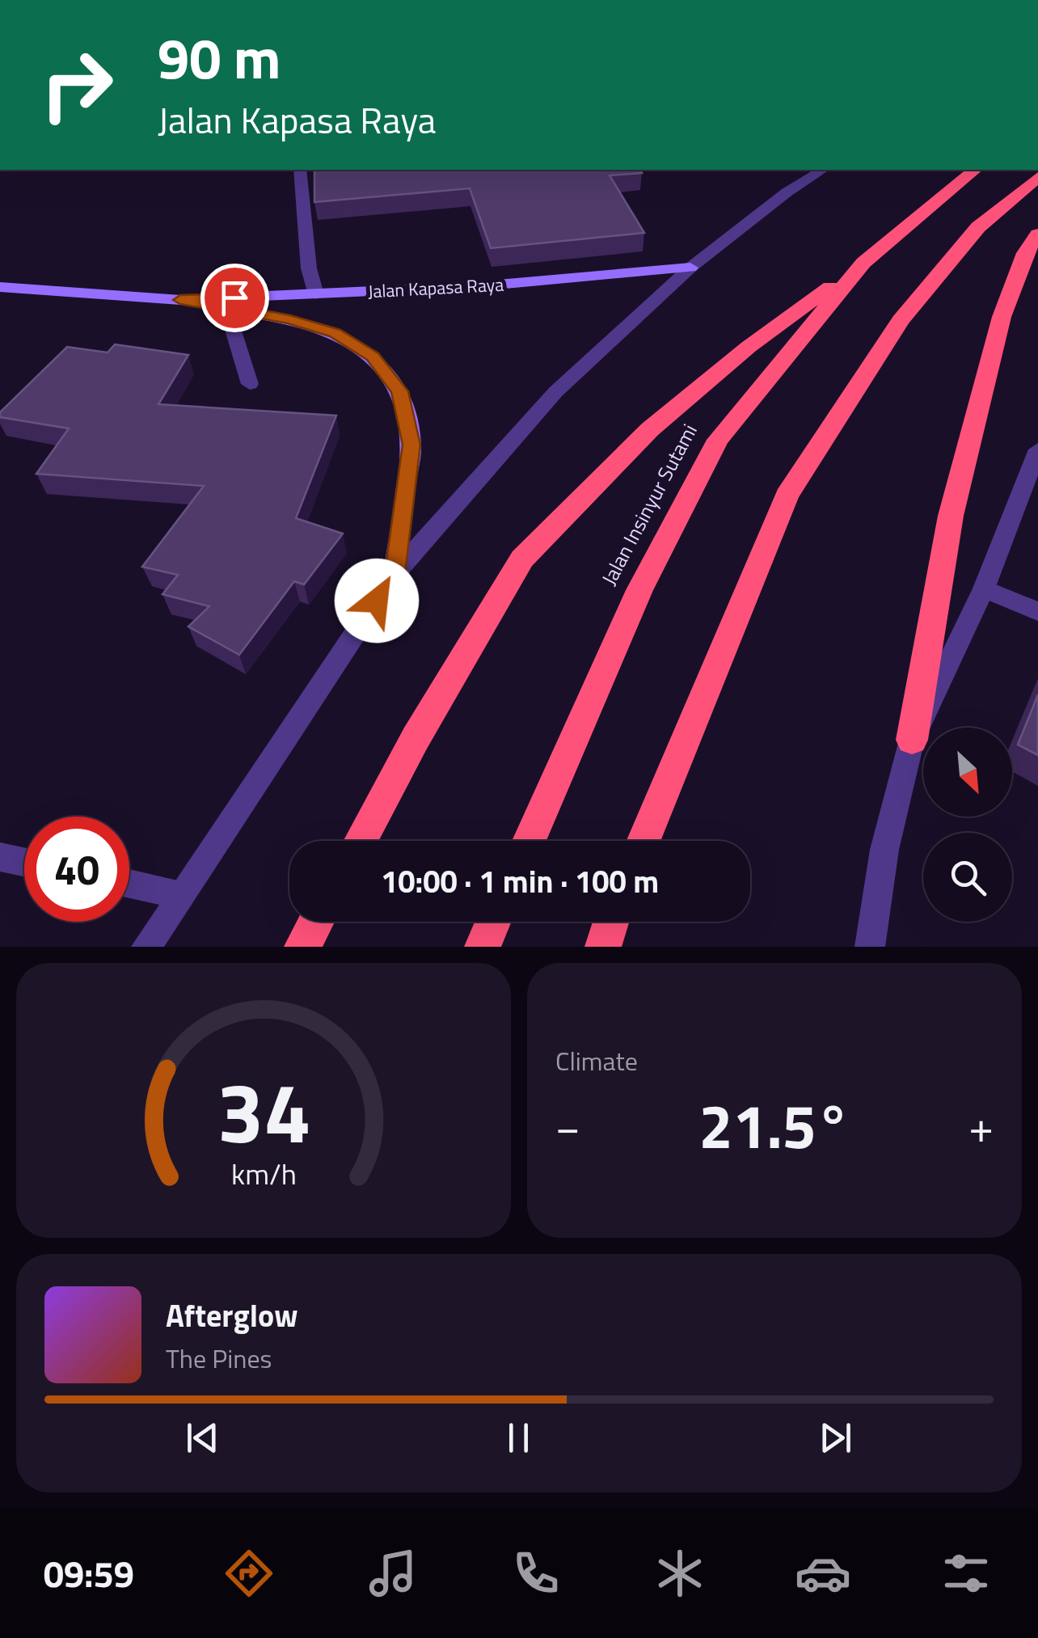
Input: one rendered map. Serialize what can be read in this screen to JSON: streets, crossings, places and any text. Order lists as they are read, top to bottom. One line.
{"streets":{"highway":["Jalan Insinyur Sutami"],"main road":["Jalan Kapasa Raya"]},"north":"bottom right","page":{"turn":["90 m","Jalan Kapasa Raya"],"limit":"40","trip":"10:00 · 1 min · 100 m","tile":"Climate","heat":["−","21.5°","+"],"song":["Afterglow","The Pines"],"tabs":"09:59","gauge":["34","km/h"]}}
